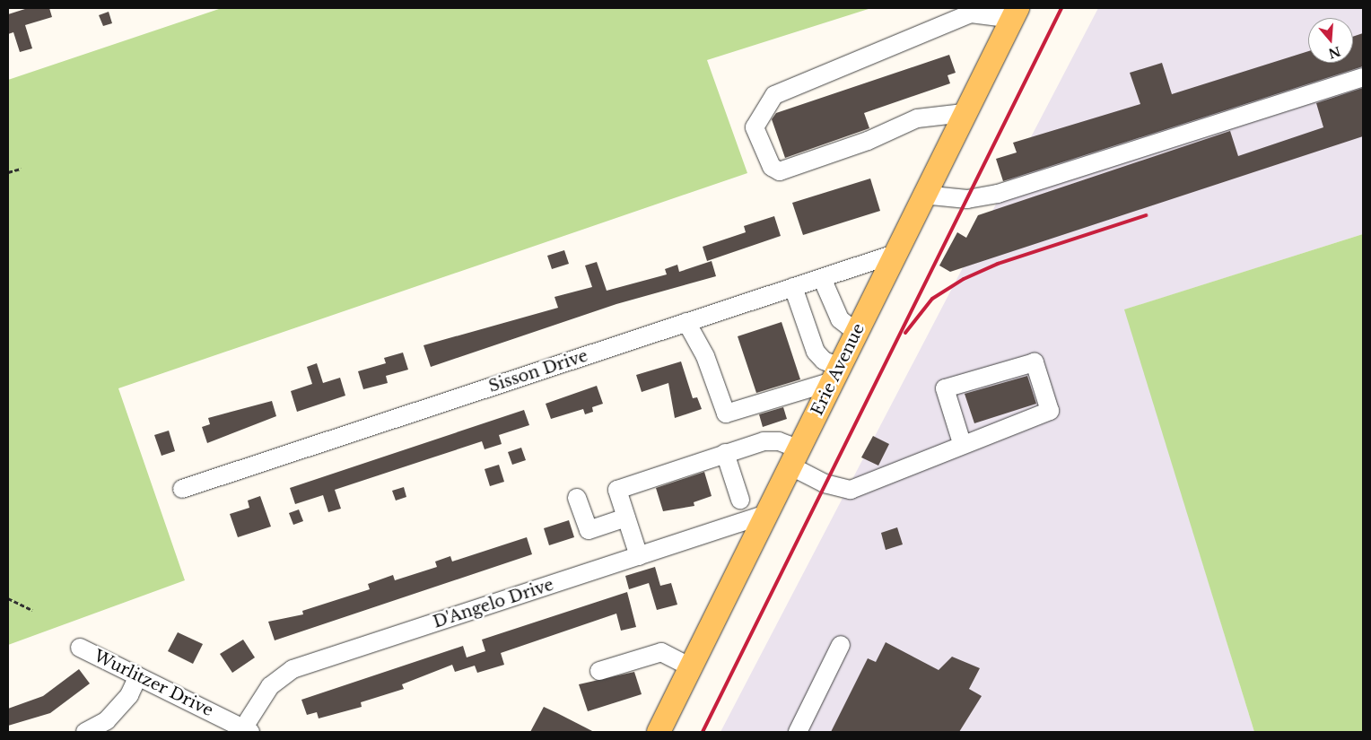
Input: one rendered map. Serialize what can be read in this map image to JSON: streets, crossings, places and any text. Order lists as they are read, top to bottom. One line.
{"streets":{"main road":["Erie Avenue"],"street":["Sisson Drive","D'Angelo Drive","Wurlitzer Drive"]},"crossings":[["Erie Avenue","Sisson Drive"],["Erie Avenue","D'Angelo Drive"],["D'Angelo Drive","Wurlitzer Drive"]],"north":"bottom"}
